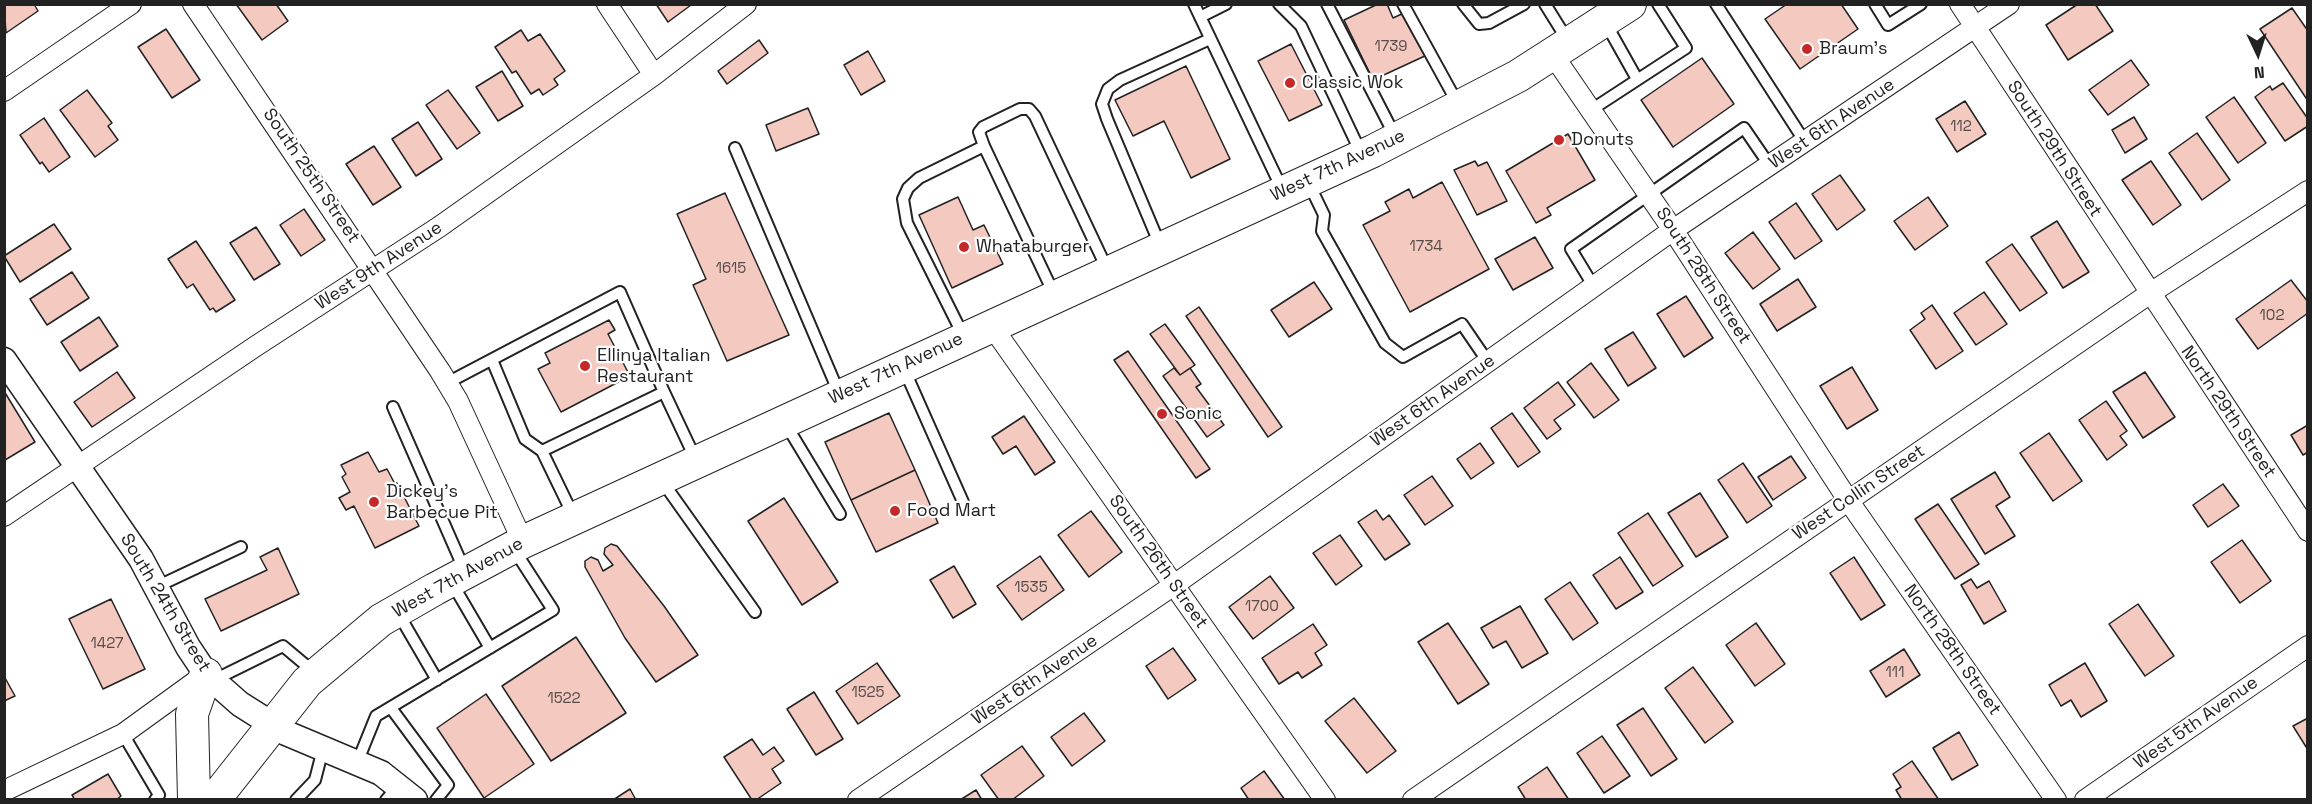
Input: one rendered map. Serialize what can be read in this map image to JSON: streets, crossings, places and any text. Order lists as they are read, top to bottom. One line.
{"streets":{"main road":["West 7th Avenue"],"street":["West 6th Avenue","South 29th Street","South 25th Street","West 9th Avenue","South 28th Street","North 29th Street","West Collin Street","South 26th Street","South 24th Street","North 28th Street","West 5th Avenue"]},"crossings":[["West 6th Avenue","South 29th Street"],["West 6th Avenue","South 28th Street"],["West 6th Avenue","South 26th Street"],["South 29th Street","North 29th Street"],["South 29th Street","West Collin Street"],["West 7th Avenue","South 25th Street"],["West 7th Avenue","South 28th Street"],["West 7th Avenue","South 26th Street"],["West 7th Avenue","South 24th Street"],["South 25th Street","West 9th Avenue"],["West 9th Avenue","South 24th Street"],["South 28th Street","West Collin Street"],["South 28th Street","North 28th Street"],["North 29th Street","West Collin Street"],["West Collin Street","North 28th Street"]],"places":["Braum's","Classic Wok","Donuts","Whataburger","Ellinya Italian Restaurant","Sonic","Dickey's Barbecue Pit","Food Mart"],"house_numbers":["1739","112","1734","1615","102","1535","1700","1427","111","1525","1522"],"north":"bottom"}
